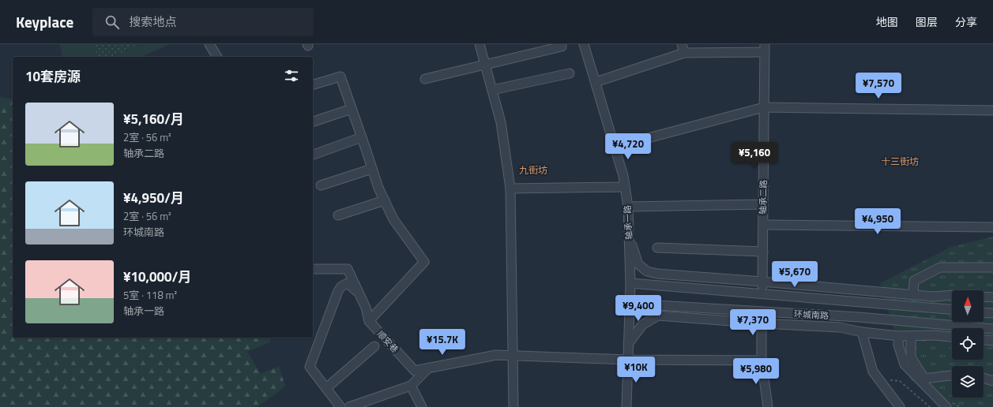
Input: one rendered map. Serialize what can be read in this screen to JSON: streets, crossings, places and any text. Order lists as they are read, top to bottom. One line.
{"streets":{"street":["轴承二路","轴承一路","环城南路","顺安巷"]},"crossings":[["轴承二路","环城南路"],["轴承一路","环城南路"],["轴承一路","顺安巷"]],"districts":["十三街坊","九街坊"],"north":"top","page":{"header":"Keyplace","search":"搜索地点","nav":["地图","图层","分享"],"heading":"10套房源","price":["¥7,570","¥4,720","¥5,160","¥4,950","¥5,670","¥9,400","¥7,370","¥15.7K","¥10K","¥5,980"],"list":[{"name":"¥5,160/月","note":"2室 · 56 m² · 轴承二路"},{"name":"¥4,950/月","note":"2室 · 56 m² · 环城南路"},{"name":"¥10,000/月","note":"5室 · 118 m² · 轴承一路"}]}}
